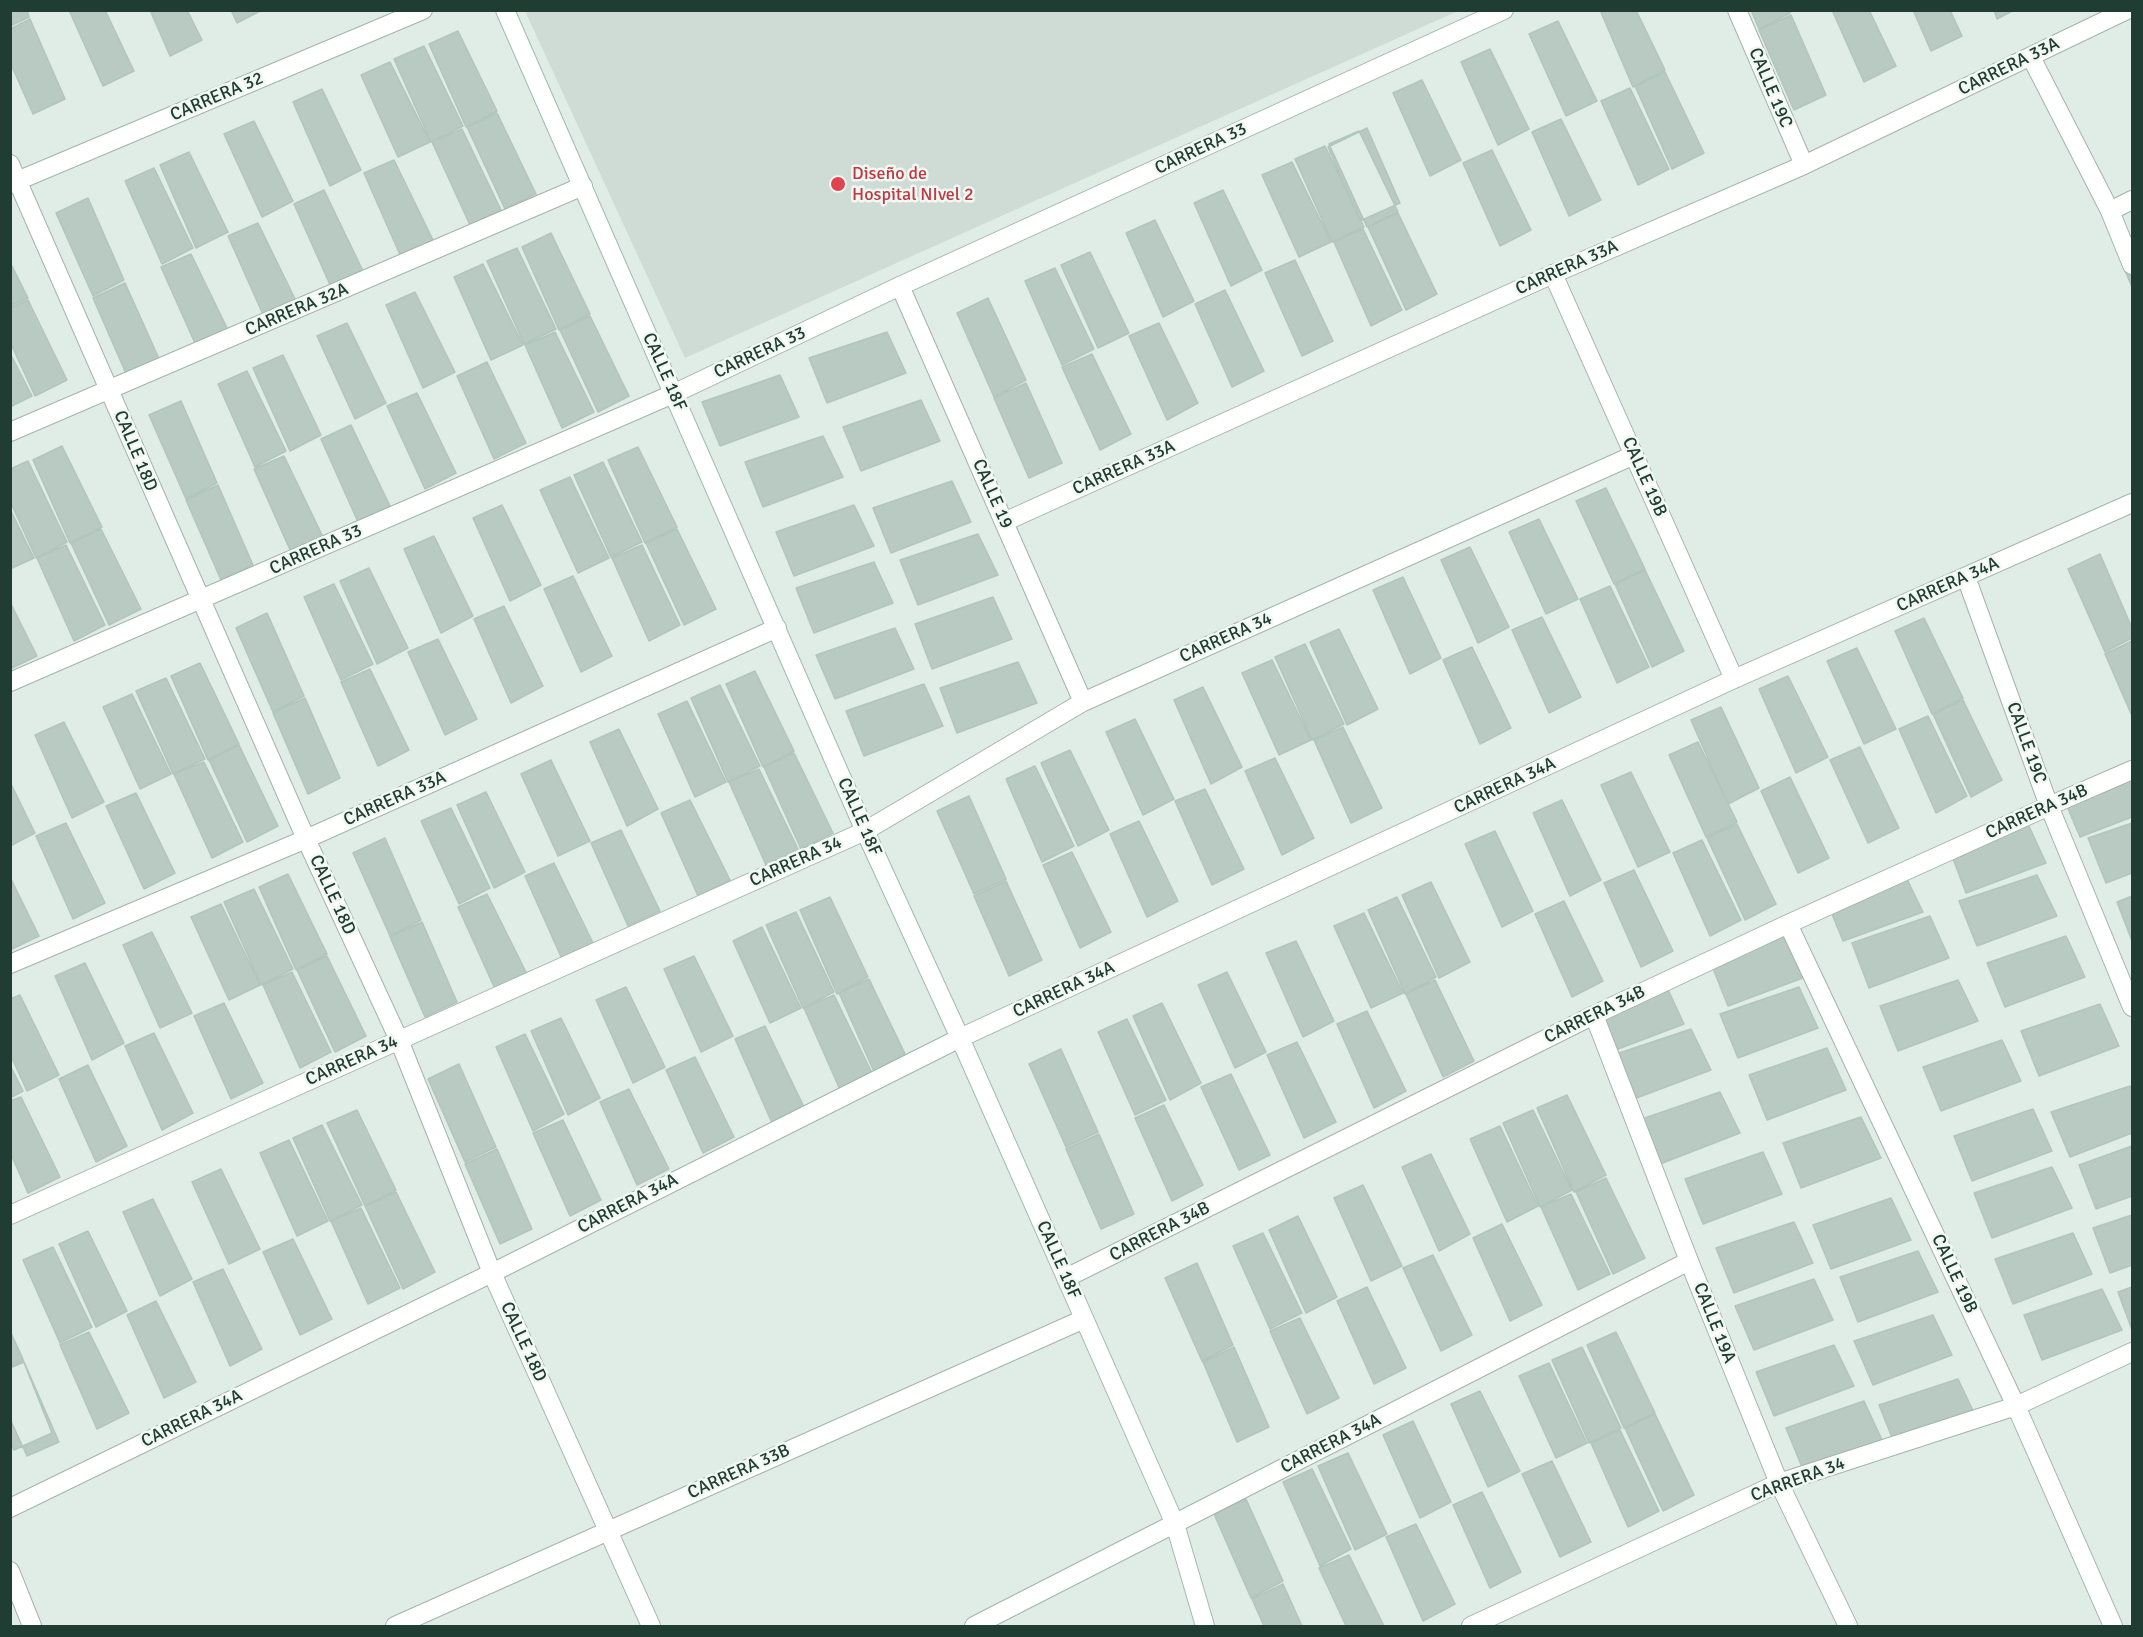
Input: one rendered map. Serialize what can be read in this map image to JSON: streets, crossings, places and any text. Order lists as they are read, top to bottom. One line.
{"streets":{"street":["CARRERA 33A","CALLE 19C","CARRERA 32","CARRERA 33","CARRERA 32A","CALLE 18F","CALLE 18D","CALLE 19B","CALLE 19","CARRERA 34A","CARRERA 34","CARRERA 34B","CALLE 19A","CARRERA 33B"]},"crossings":[["CARRERA 33A","CALLE 19C"],["CARRERA 33A","CALLE 18F"],["CARRERA 33A","CALLE 18D"],["CARRERA 33A","CALLE 19B"],["CARRERA 33A","CALLE 19"],["CALLE 19C","CARRERA 34A"],["CALLE 19C","CARRERA 34B"],["CARRERA 32","CALLE 18D"],["CARRERA 33","CALLE 18F"],["CARRERA 33","CALLE 18D"],["CARRERA 33","CALLE 19"],["CARRERA 32A","CALLE 18F"],["CARRERA 32A","CALLE 18D"],["CALLE 18F","CARRERA 34A"],["CALLE 18F","CARRERA 34"],["CALLE 18F","CARRERA 34B"],["CALLE 18F","CARRERA 33B"],["CALLE 18D","CARRERA 34A"],["CALLE 18D","CARRERA 34"],["CALLE 18D","CARRERA 33B"],["CALLE 19B","CARRERA 34A"],["CALLE 19B","CARRERA 34"],["CALLE 19B","CARRERA 34B"],["CALLE 19","CARRERA 34"],["CARRERA 34A","CALLE 19A"],["CARRERA 34","CALLE 19A"],["CARRERA 34B","CALLE 19A"]],"places":["Diseño de Hospital NIvel 2"]}
